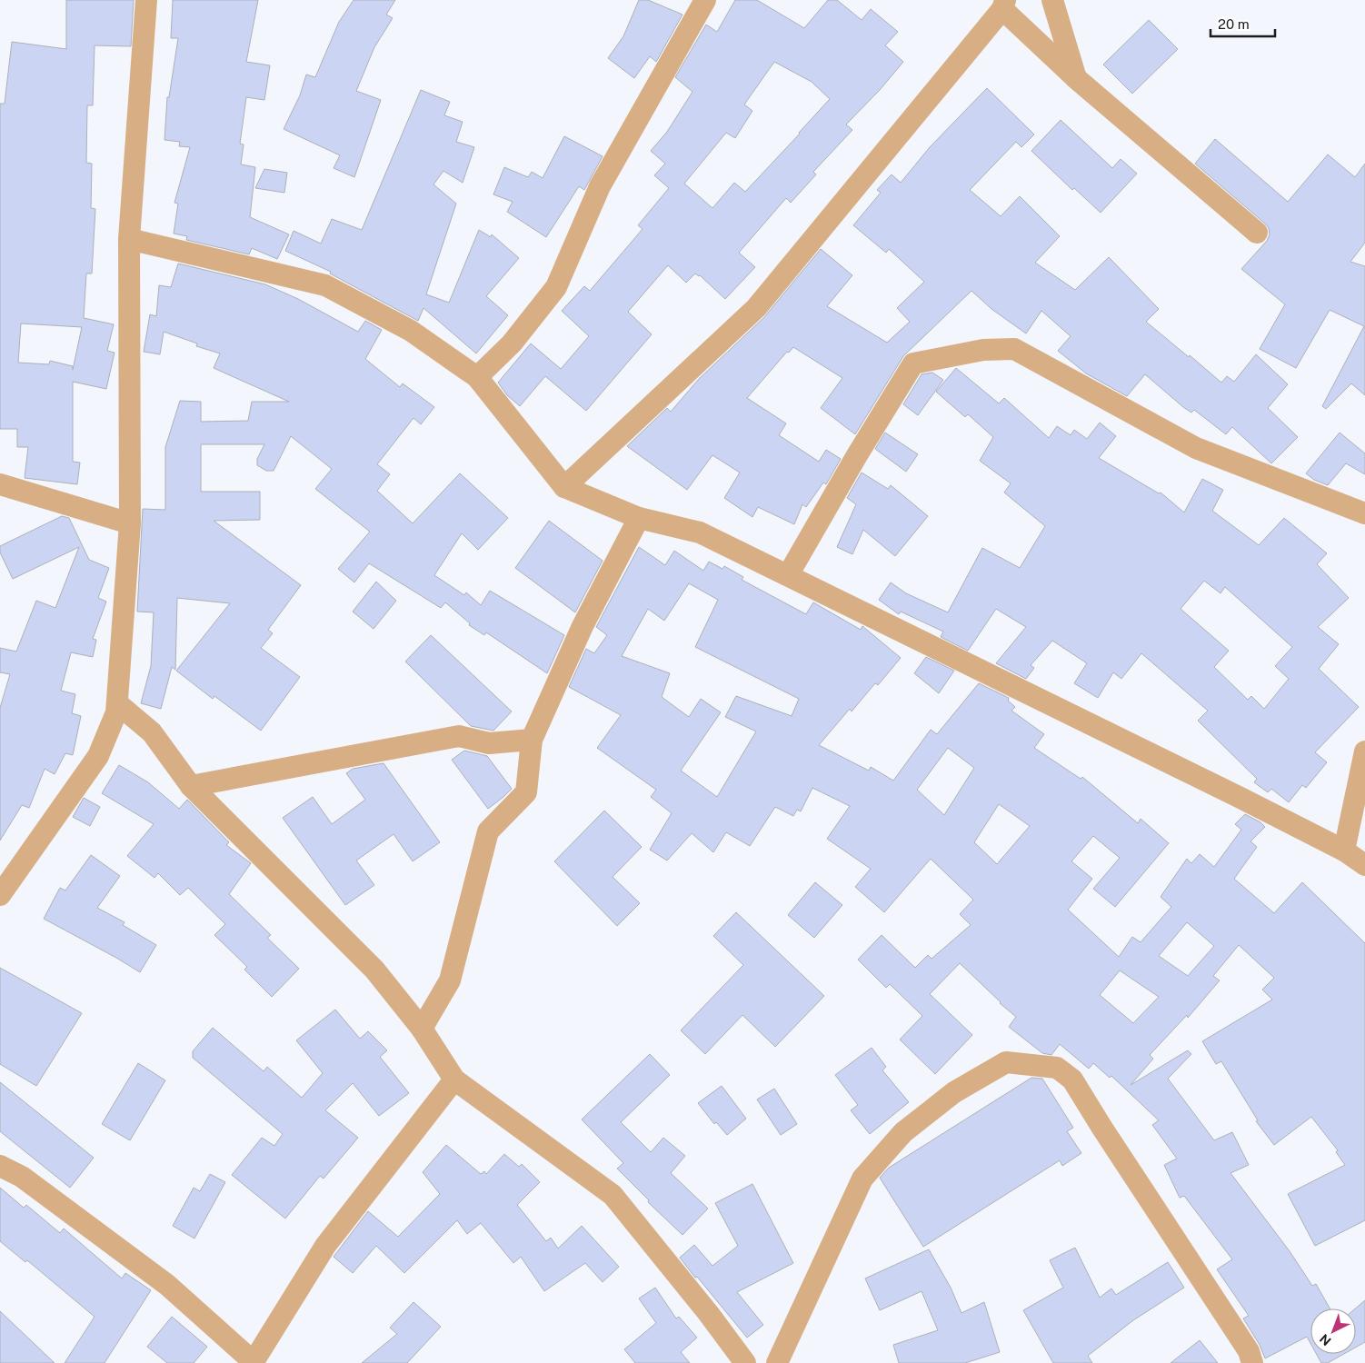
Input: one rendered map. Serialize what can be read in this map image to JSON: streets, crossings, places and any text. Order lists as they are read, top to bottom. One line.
{"scale_bar":"20 m","north":"bottom left"}
